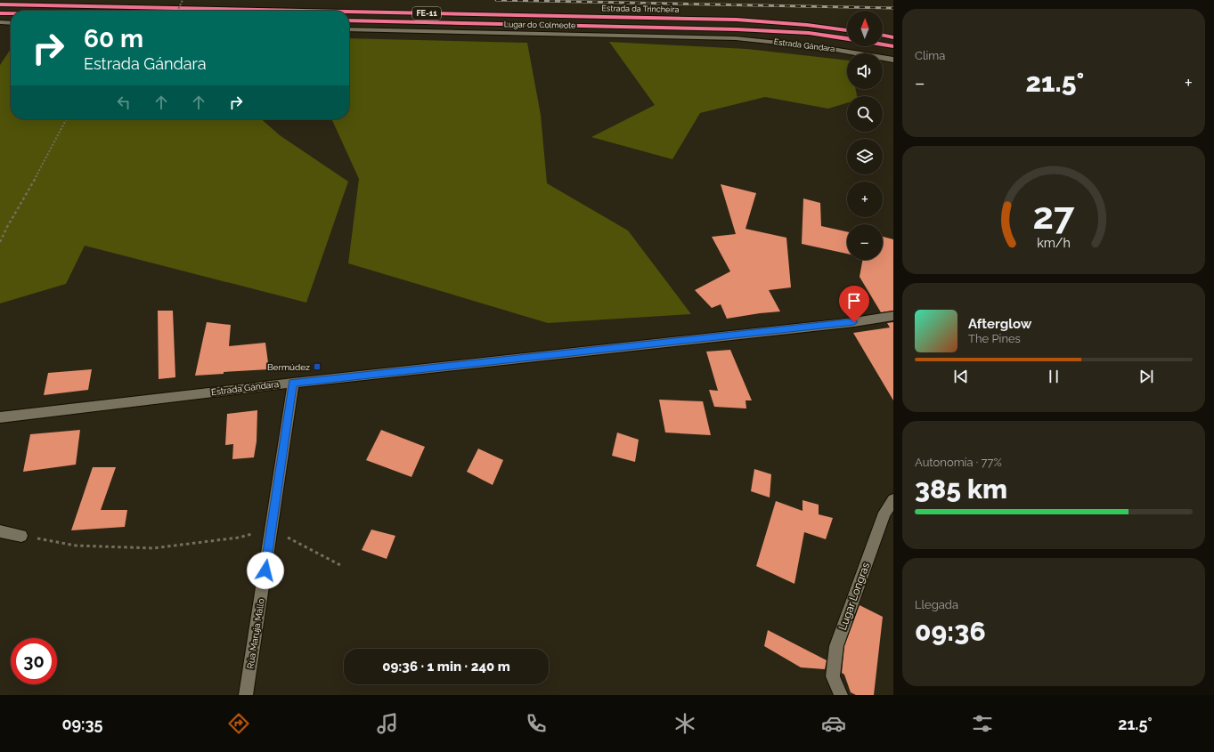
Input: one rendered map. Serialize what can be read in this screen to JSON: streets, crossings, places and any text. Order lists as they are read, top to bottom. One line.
{"streets":{"highway":["Estrada da Trincheira","FE-11"],"street":["Lugar do Colmeote","Estrada Gándara","Lugar Longras","Rúa Maruja Mallo"]},"crossings":[["Lugar do Colmeote","Estrada Gándara"],["Estrada Gándara","Rúa Maruja Mallo"]],"places":{"transit":["Bermúdez"]},"north":"top","page":{"tile":["Clima",["Autonomía · 77%","385 km"],["Llegada","09:36"]],"map_buttons":["+","−"],"turn":["60 m","Estrada Gándara"],"heat":["−","21.5°","+"],"song":["Afterglow","The Pines"],"limit":"30","trip":"09:36 · 1 min · 240 m","tabs":["09:35","21.5°"],"gauge":["27","km/h"]}}
